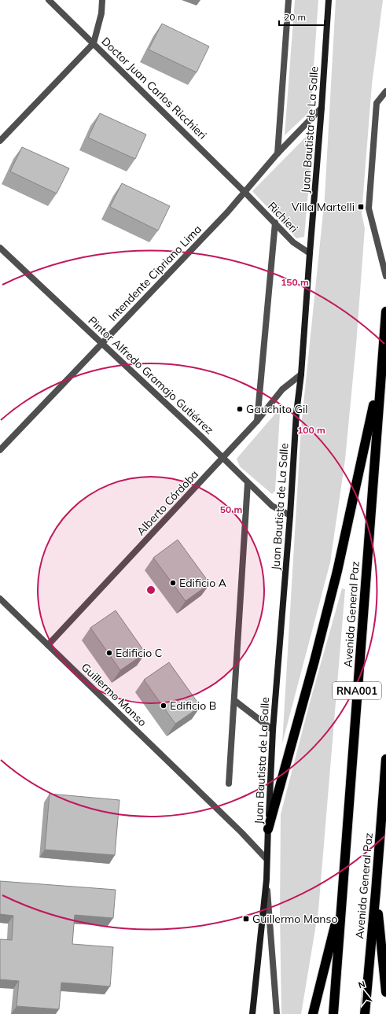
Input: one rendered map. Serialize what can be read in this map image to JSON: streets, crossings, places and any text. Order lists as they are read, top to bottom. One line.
{"streets":{"highway":["Avenida General Paz","RNA001"],"street":["Doctor Juan Carlos Ricchieri","Juan Bautista de La Salle","Richieri","Intendente Cipriano Lima","Pintor Alfredo Gramajo Gutiérrez","Alberto Córdoba","Guillermo Manso"]},"crossings":[["Doctor Juan Carlos Ricchieri","Richieri"],["Doctor Juan Carlos Ricchieri","Intendente Cipriano Lima"],["Juan Bautista de La Salle","Richieri"],["Juan Bautista de La Salle","Intendente Cipriano Lima"],["Juan Bautista de La Salle","Pintor Alfredo Gramajo Gutiérrez"],["Juan Bautista de La Salle","Alberto Córdoba"],["Juan Bautista de La Salle","Guillermo Manso"],["Richieri","Intendente Cipriano Lima"],["Intendente Cipriano Lima","Pintor Alfredo Gramajo Gutiérrez"],["Pintor Alfredo Gramajo Gutiérrez","Alberto Córdoba"],["Alberto Córdoba","Guillermo Manso"]],"places":{"transit":["Villa Martelli","Guillermo Manso"],"other":["Gauchito Gil","Edificio A","Edificio C","Edificio B"]},"scale_bar":"20 m","north":"top","rings":["150 m","100 m","50 m"]}
